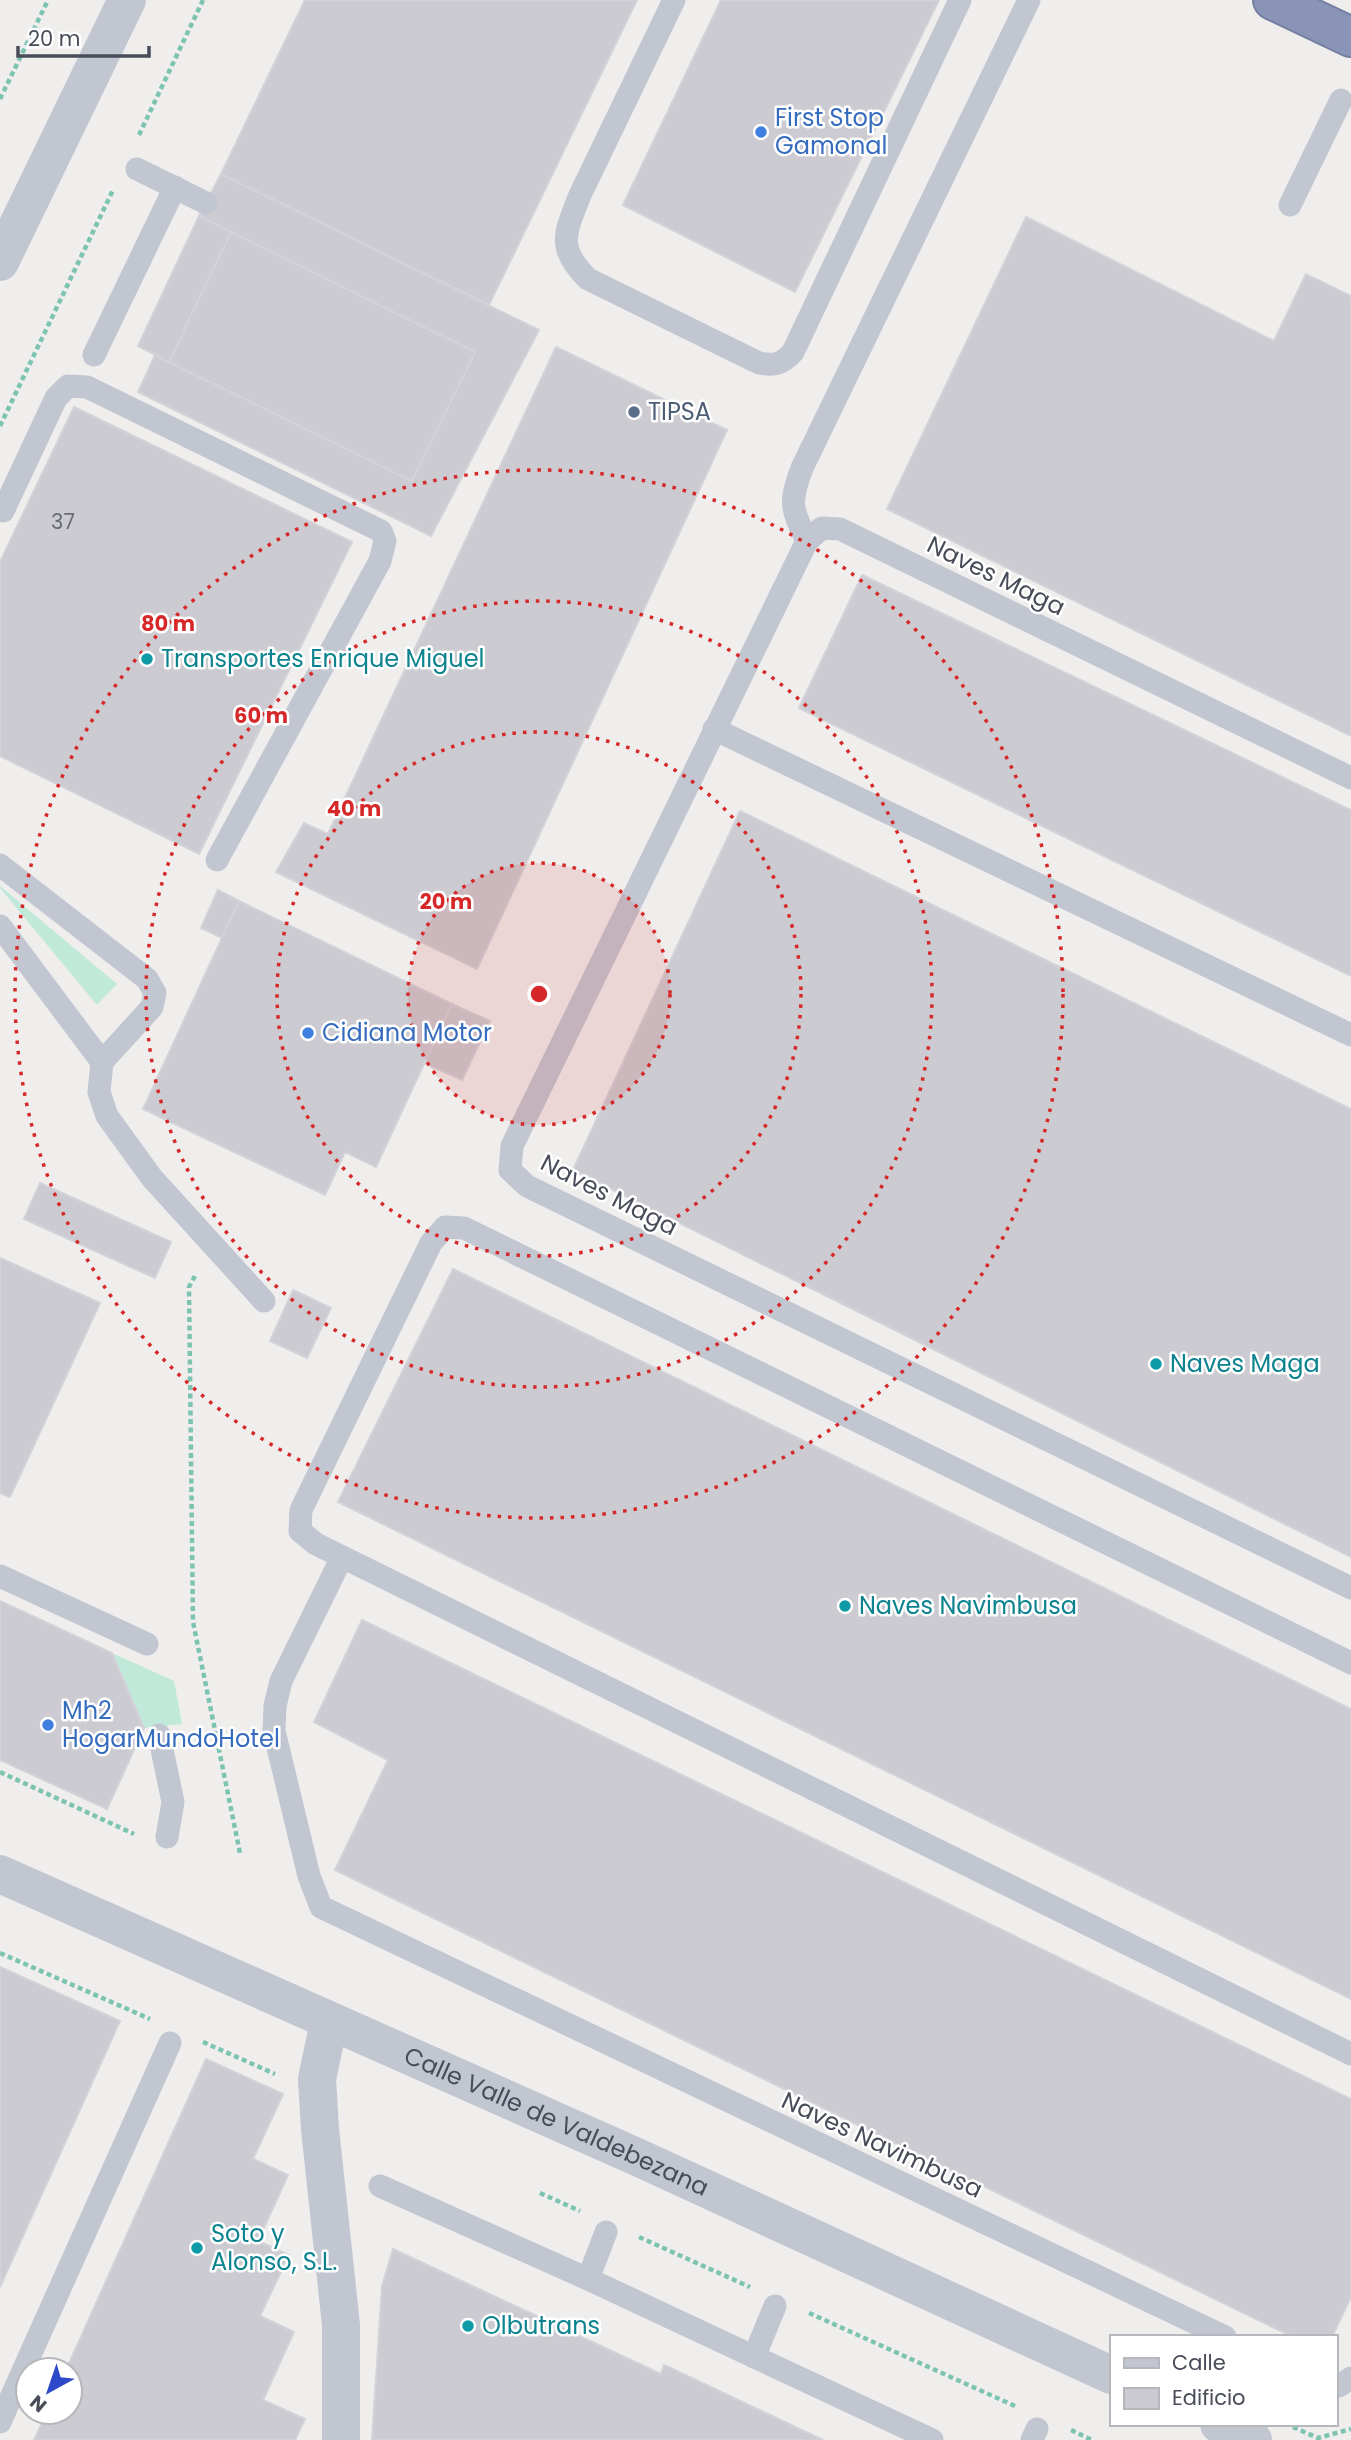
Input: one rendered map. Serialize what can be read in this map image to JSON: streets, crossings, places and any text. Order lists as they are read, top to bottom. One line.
{"streets":{"street":["Calle Valle de Valdebezana"],"lane":["Naves Maga","Naves Navimbusa"]},"places":["First Stop Gamonal","TIPSA","Transportes Enrique Miguel","Cidiana Motor","Naves Maga","Naves Navimbusa","Mh2 HogarMundoHotel","Soto y Alonso, S.L.","Olbutrans"],"house_numbers":["37"],"legend":["Calle","Edificio"],"scale_bar":"20 m","north":"bottom left","rings":["80 m","60 m","40 m","20 m"]}
